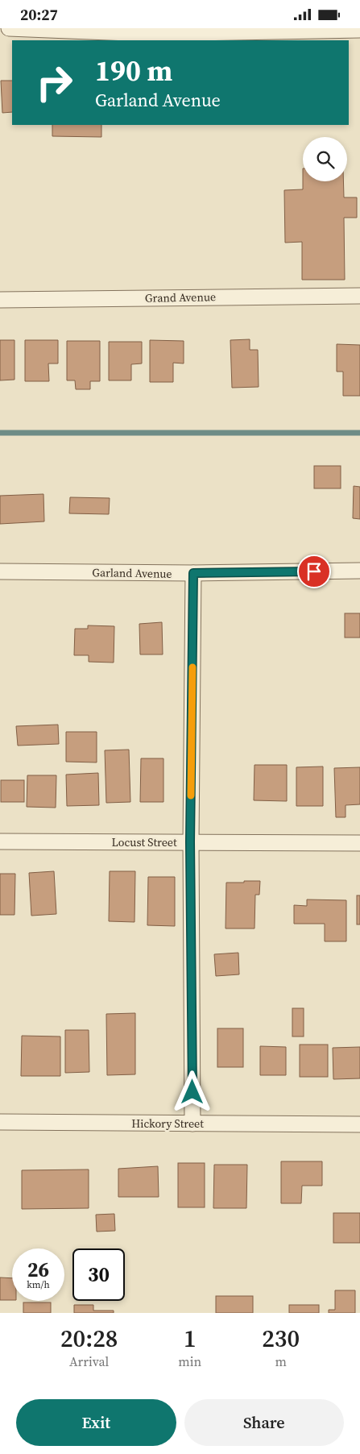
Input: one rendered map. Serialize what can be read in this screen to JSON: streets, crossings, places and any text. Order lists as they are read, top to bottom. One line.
{"streets":{"street":["Grand Avenue","Garland Avenue","Locust Street","Hickory Street"]},"page":{"status":"20:27","turn":["190 m","Garland Avenue"],"speed":"26 km/h","limit":"30","eta":["20:28","Arrival","1","min","230","m"],"buttons":["Exit","Share"]}}
